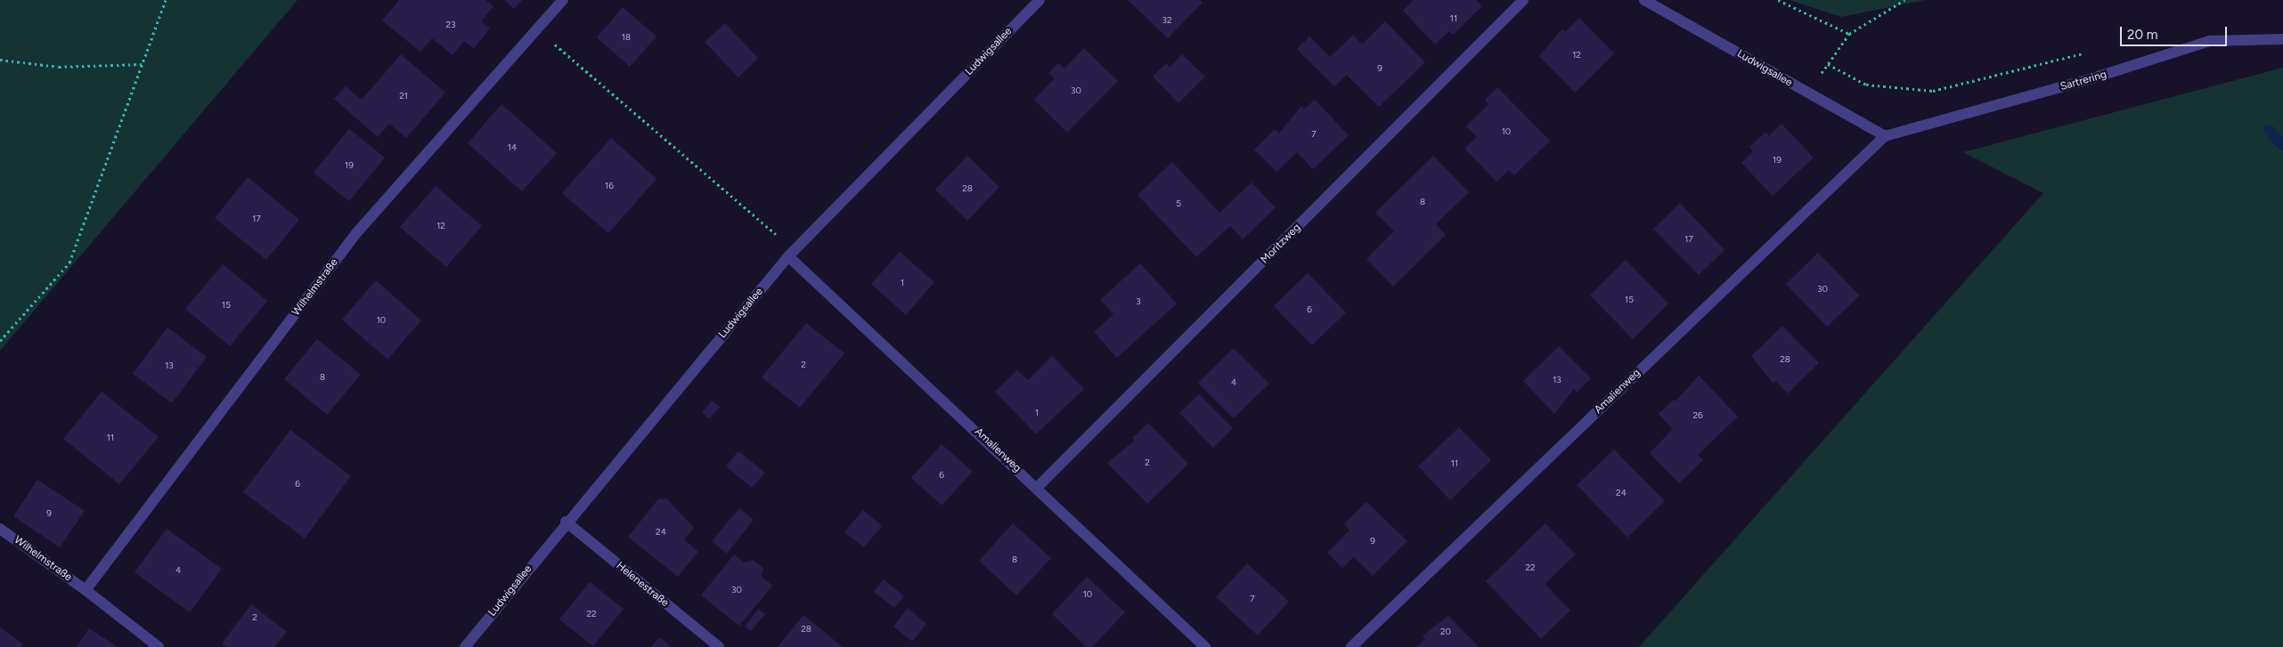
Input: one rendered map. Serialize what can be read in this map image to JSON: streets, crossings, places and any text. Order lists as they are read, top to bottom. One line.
{"streets":{"street":["Ludwigsallee","Sartrering","Moritzweg","Wilhelmstraße","Amalienweg","Helenestraße"]},"crossings":[["Ludwigsallee","Sartrering"],["Ludwigsallee","Amalienweg"],["Ludwigsallee","Helenestraße"],["Sartrering","Amalienweg"],["Moritzweg","Amalienweg"]],"house_numbers":["11","32","23","18","12","9","30","21","10","7","14","19","19","16","28","8","5","17","12","17","1","30","15","3","15","6","10","28","2","13","8","13","4","1","26","11","2","11","6","6","24","9","24","9","8","22","4","30","10","7","22","2","28","20"],"scale_bar":"20 m"}
